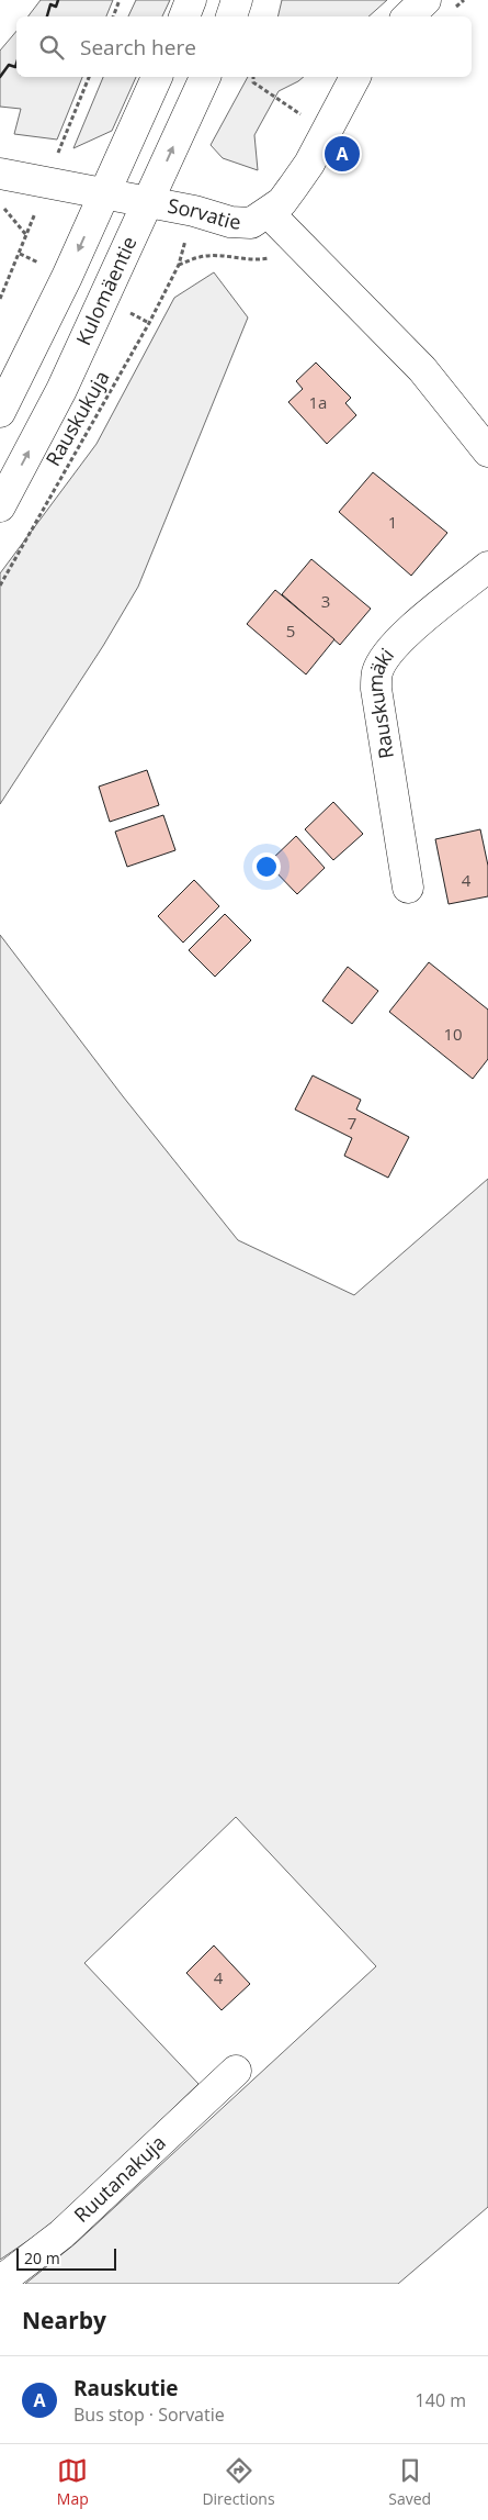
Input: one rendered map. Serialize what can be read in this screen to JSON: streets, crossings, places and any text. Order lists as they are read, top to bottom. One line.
{"streets":{"street":["Sorvatie","Kulomäentie","Rauskumäki","Ruutanakuja"],"path":["Rauskukuja"]},"crossings":[["Sorvatie","Kulomäentie"]],"house_numbers":["1a","1","3","5","4","10","7","4"],"scale_bar":"20 m","page":{"search":"Search here","pins":"A","scale":"20 m","heading":"Nearby","list":[{"mark":"A","name":"Rauskutie","note":"Bus stop · Sorvatie","value":"140 m"}],"nav":["Map","Directions","Saved"]}}
